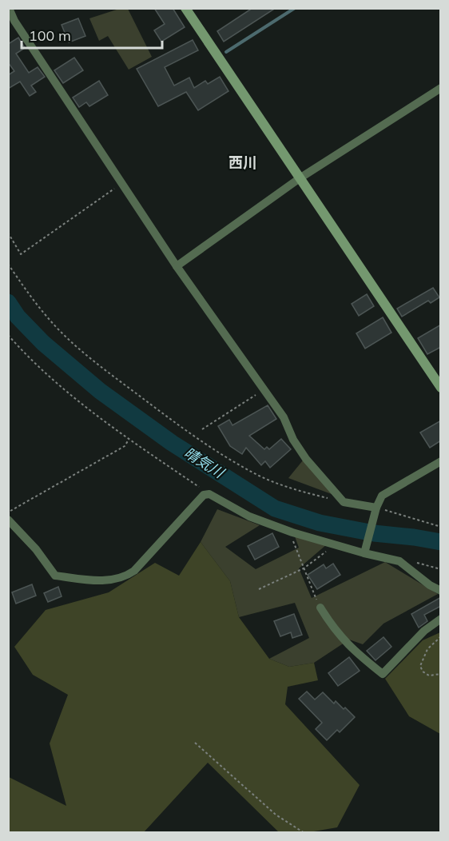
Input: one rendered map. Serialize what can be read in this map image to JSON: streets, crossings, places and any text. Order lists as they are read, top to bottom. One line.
{"districts":["西川"],"water":["晴気川"],"scale_bar":"100 m"}
